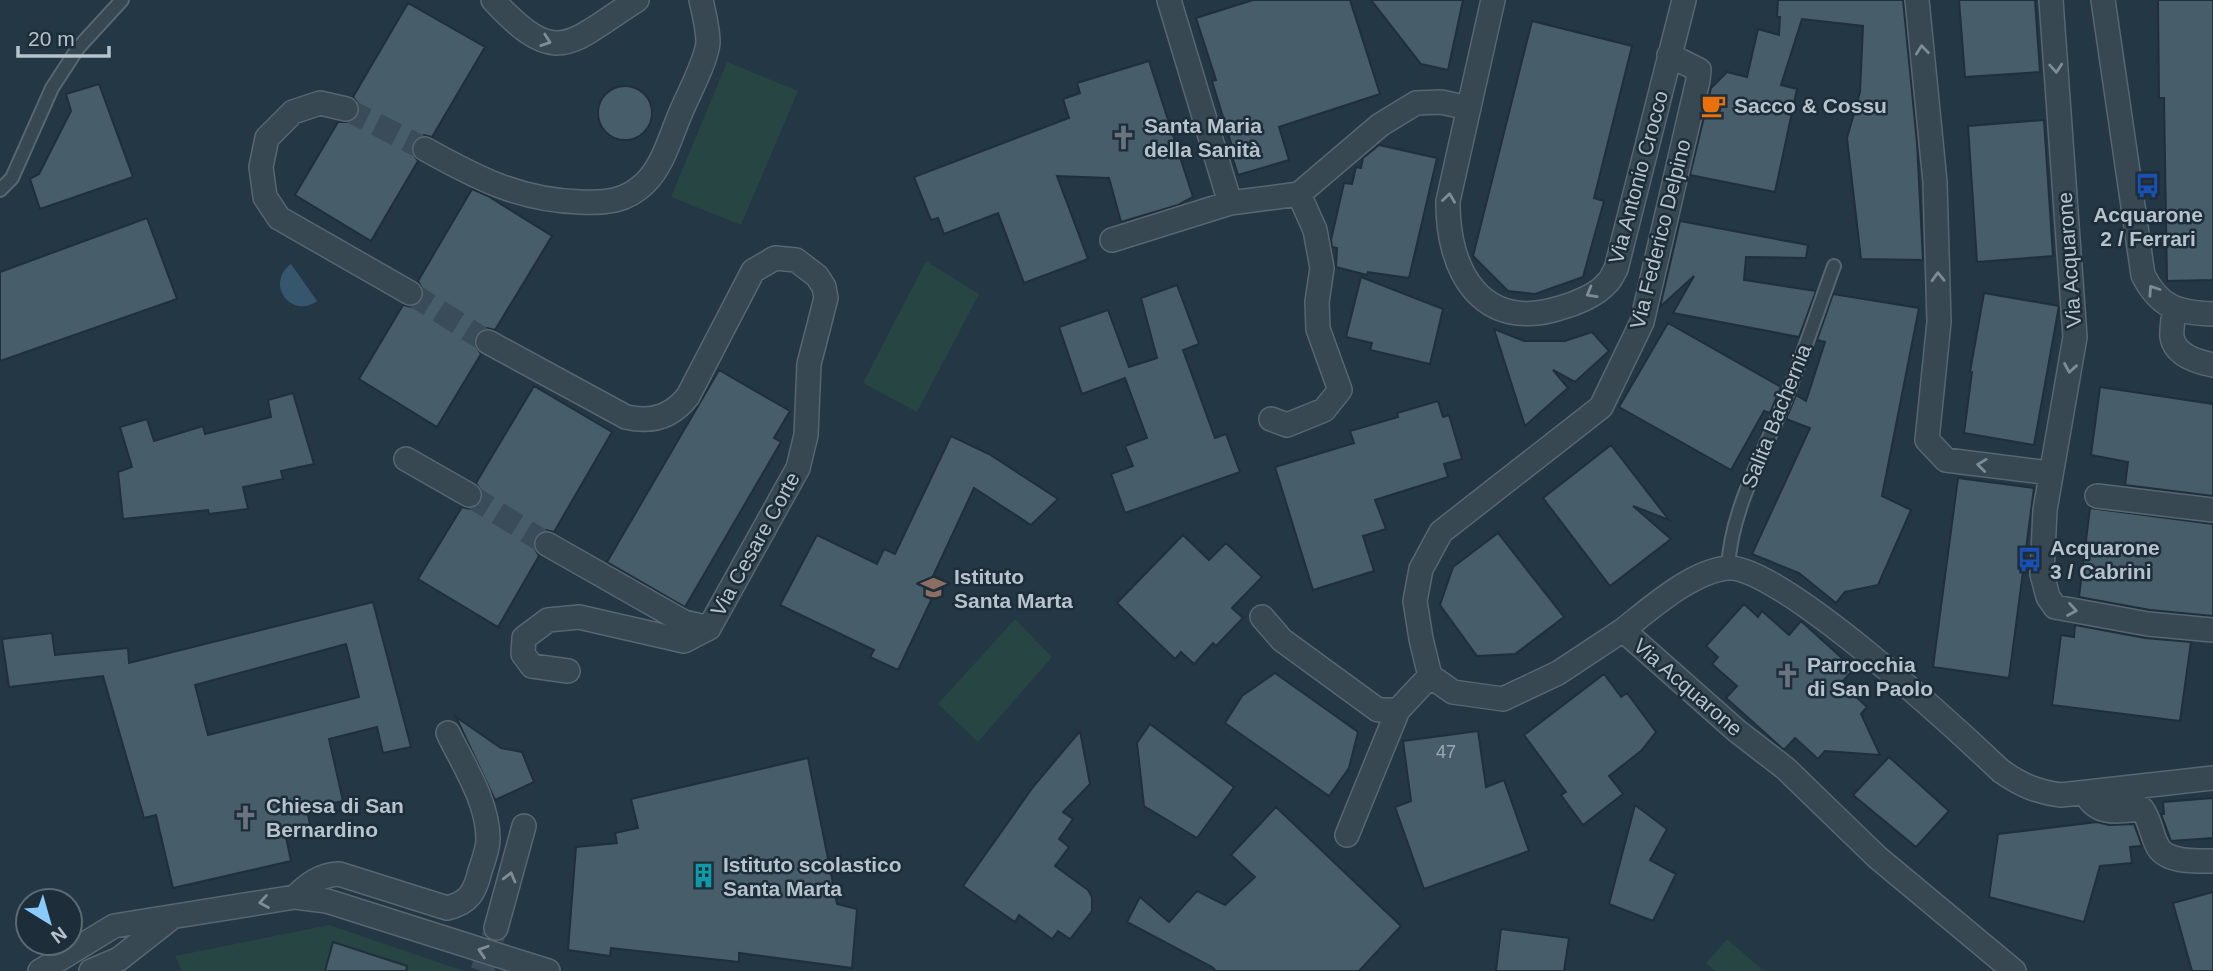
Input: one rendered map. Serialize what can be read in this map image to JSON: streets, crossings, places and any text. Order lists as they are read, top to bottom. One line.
{"streets":{"street":["Via Antonio Crocco","Via Federico Delpino","Via Acquarone","Via Cesare Corte"],"lane":["Salita Bachernia"]},"crossings":[["Via Antonio Crocco","Via Federico Delpino"],["Via Acquarone","Salita Bachernia"]],"places":{"cafe":["Sacco & Cossu"],"church":["Santa Maria della Sanità","Parrocchia di San Paolo","Chiesa di San Bernardino"],"bus stop":["Acquarone 2 / Ferrari","Acquarone 3 / Cabrini"],"school or university":["Istituto Santa Marta"],"building":["Istituto scolastico Santa Marta"]},"house_numbers":["47"],"scale_bar":"20 m","north":"bottom right"}
